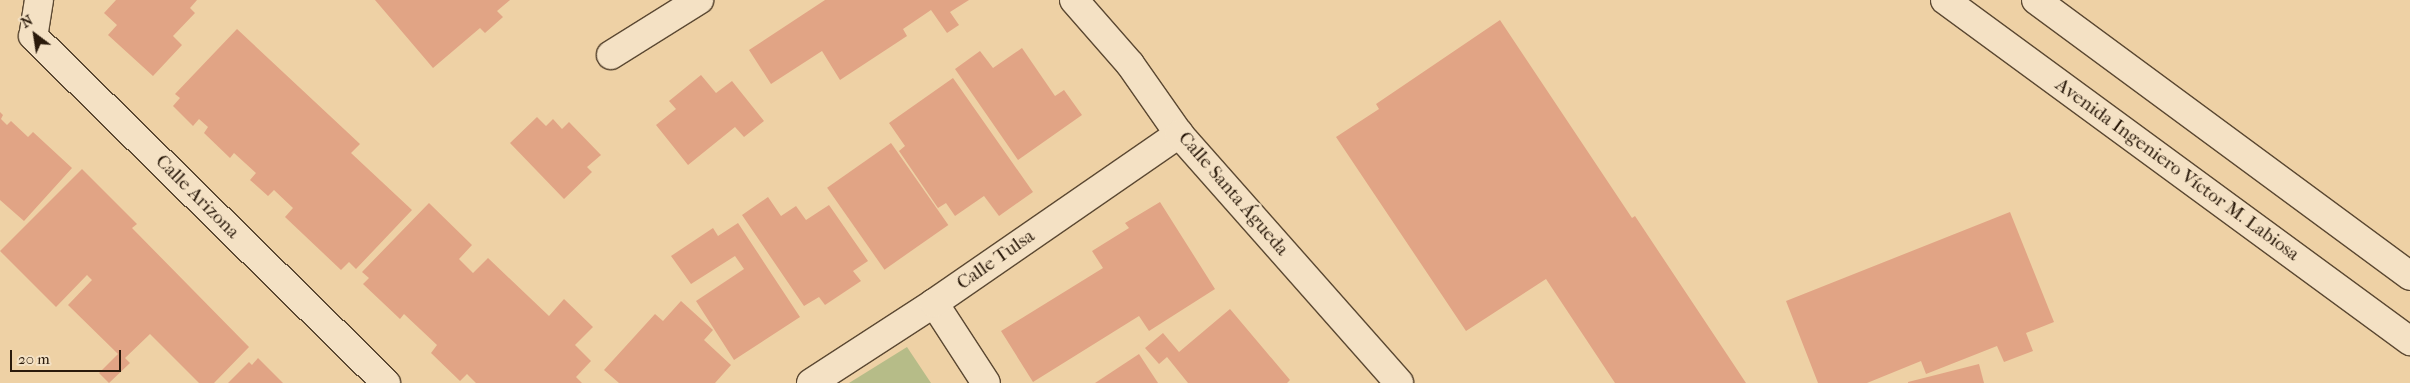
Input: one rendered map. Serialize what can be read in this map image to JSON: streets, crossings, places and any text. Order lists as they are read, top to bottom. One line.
{"streets":{"street":["Avenida Ingeniero Víctor M. Labiosa","Calle Santa Águeda","Calle Arizona","Calle Tulsa"]},"crossings":[["Calle Santa Águeda","Calle Tulsa"]],"scale_bar":"20 m","north":"top left"}
